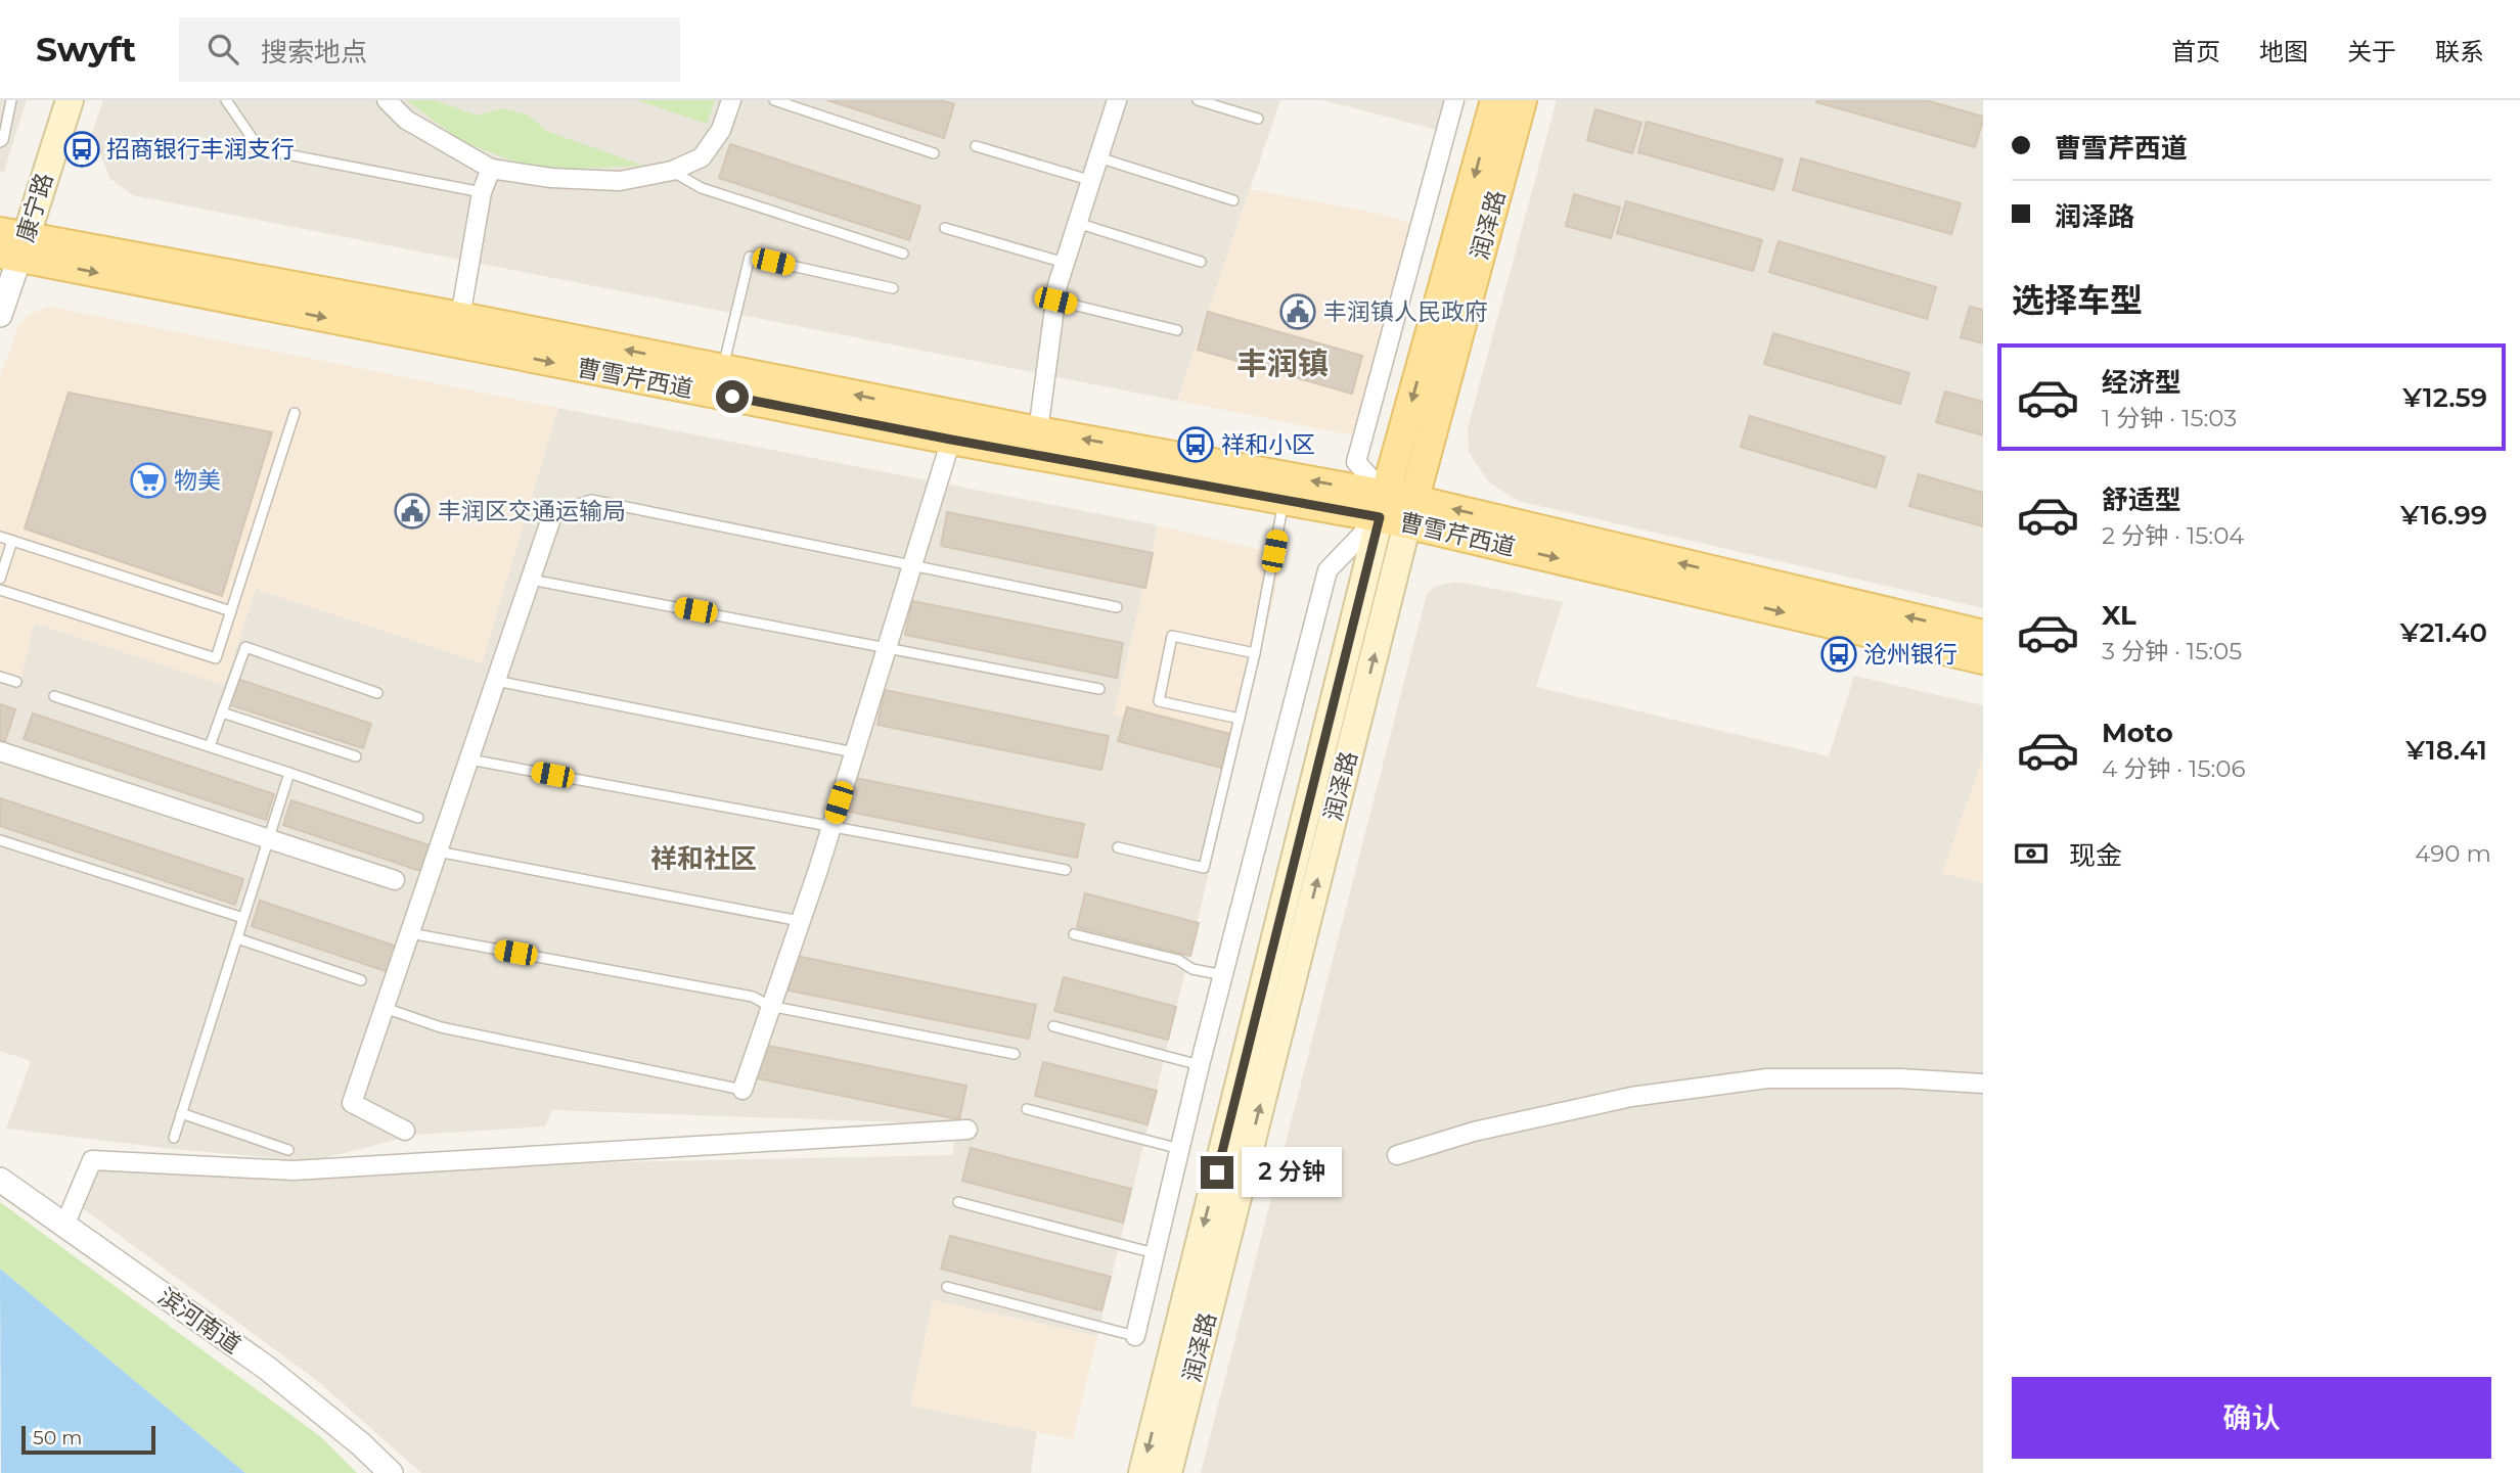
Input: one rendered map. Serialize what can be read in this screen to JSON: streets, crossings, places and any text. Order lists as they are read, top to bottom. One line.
{"streets":{"main road":["康宁路","润泽路","曹雪芹西道"],"street":["滨河南道"]},"crossings":[["康宁路","曹雪芹西道"],["润泽路","曹雪芹西道"]],"districts":["丰润镇","祥和社区"],"places":{"bus stop":["招商银行丰润支行","祥和小区","沧州银行"],"public building":["丰润镇人民政府","丰润区交通运输局"],"supermarket":["物美"]},"scale_bar":"50 m","page":{"header":"Swyft","search":"搜索地点","nav":["首页","地图","关于","联系"],"banner":["曹雪芹西道","润泽路"],"heading":"选择车型","list":[{"name":"经济型","note":"1 分钟 · 15:03","value":"¥12.59"},{"name":"舒适型","note":"2 分钟 · 15:04","value":"¥16.99"},{"name":"XL","note":"3 分钟 · 15:05","value":"¥21.40"},{"name":"Moto","note":"4 分钟 · 15:06","value":"¥18.41"}],"pay":["现金","490 m"],"bubble":"2 分钟","buttons":"确认","scale":"50 m"}}
